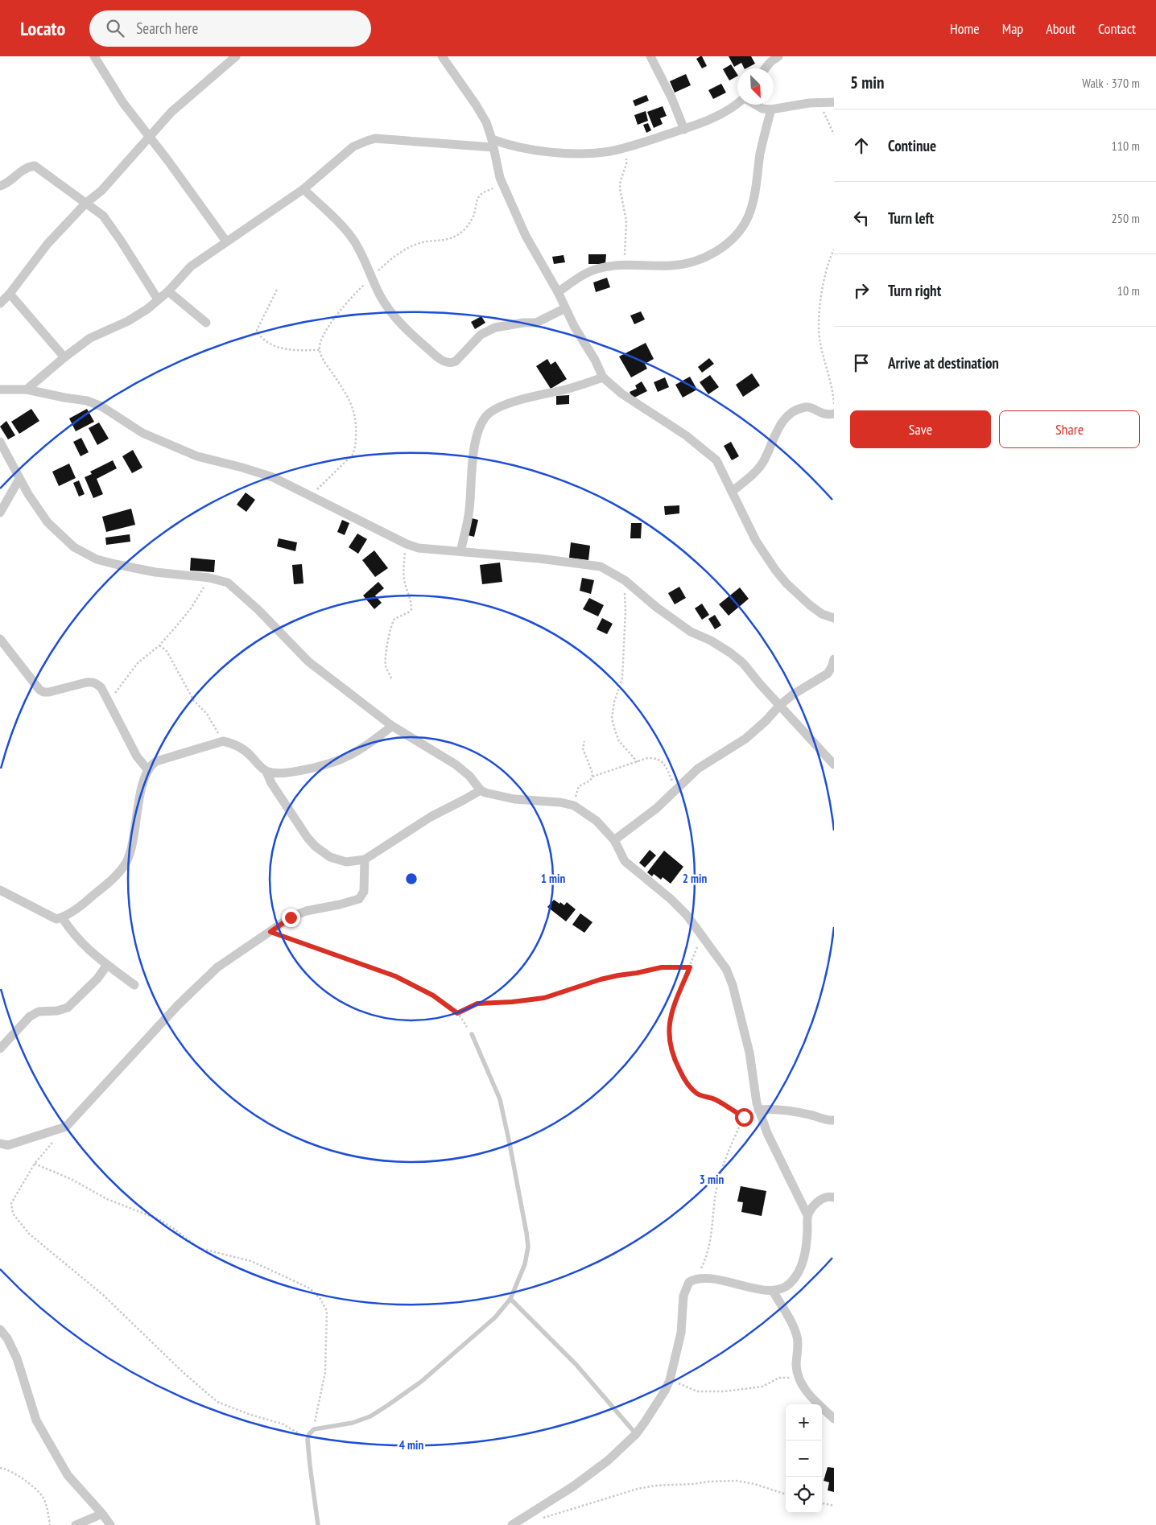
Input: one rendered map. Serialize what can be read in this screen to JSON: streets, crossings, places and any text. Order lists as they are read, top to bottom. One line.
{"north":"bottom right","page":{"header":"Locato","search":"Search here","nav":["Home","Map","About","Contact"],"heading":["5 min","Walk · 370 m"],"list":[["Continue","110 m"],["Turn left","250 m"],["Turn right","10 m"],"Arrive at destination"],"buttons":["Save","Share"],"map_buttons":["+","−"]},"rings":["1 min","2 min","3 min","4 min"]}
